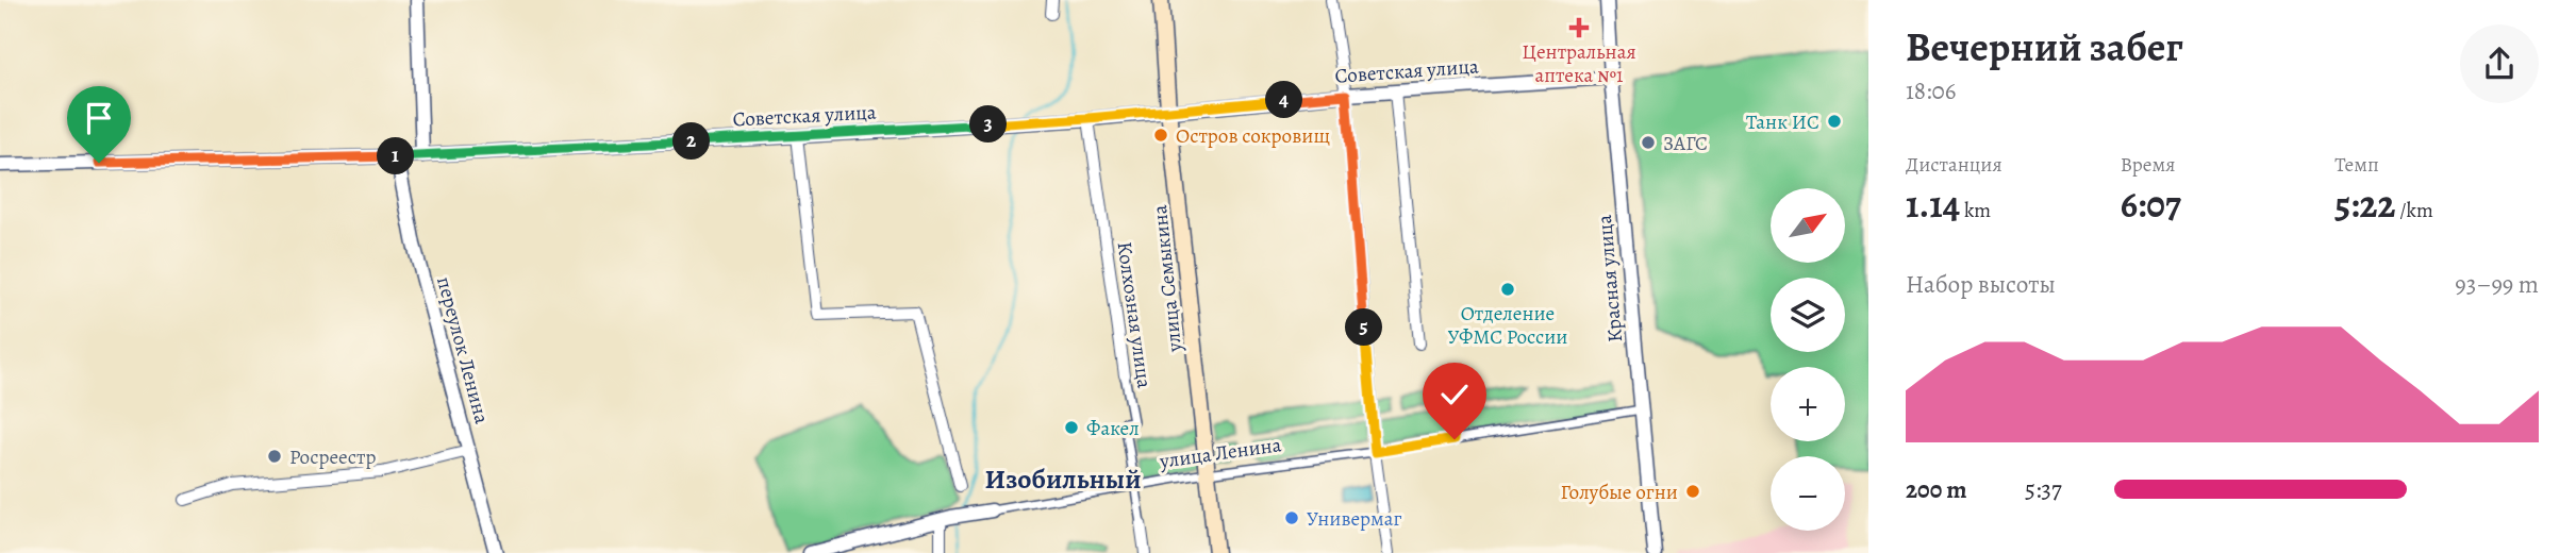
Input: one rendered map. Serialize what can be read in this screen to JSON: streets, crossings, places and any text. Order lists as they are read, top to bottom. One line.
{"streets":{"main road":["улица Семыкина"],"street":["Советская улица","Красная улица","Колхозная улица","переулок Ленина","улица Ленина"]},"crossings":[["Советская улица","улица Семыкина"],["Советская улица","Красная улица"],["Советская улица","Колхозная улица"],["Советская улица","переулок Ленина"],["улица Семыкина","улица Ленина"],["Красная улица","улица Ленина"],["Колхозная улица","улица Ленина"]],"districts":["Изобильный"],"places":{"health":["Центральная аптека №1"],"other":["Танк ИС","Остров сокровищ","ЗАГС","Отделение УФМС России","Факел","Росреестр","Голубые огни","Универмаг"]},"north":"top right","page":{"heading":["Вечерний забег","18:06"],"pins":["4","3","2","1","5"],"stats":[["Дистанция","1.14 km"],["Время","6:07"],["Темп","5:22 /km"]],"map_buttons":["+","−"],"chart":["Набор высоты","93–99 m"],"list":[{"name":"200 m","note":"5:37"}]}}
